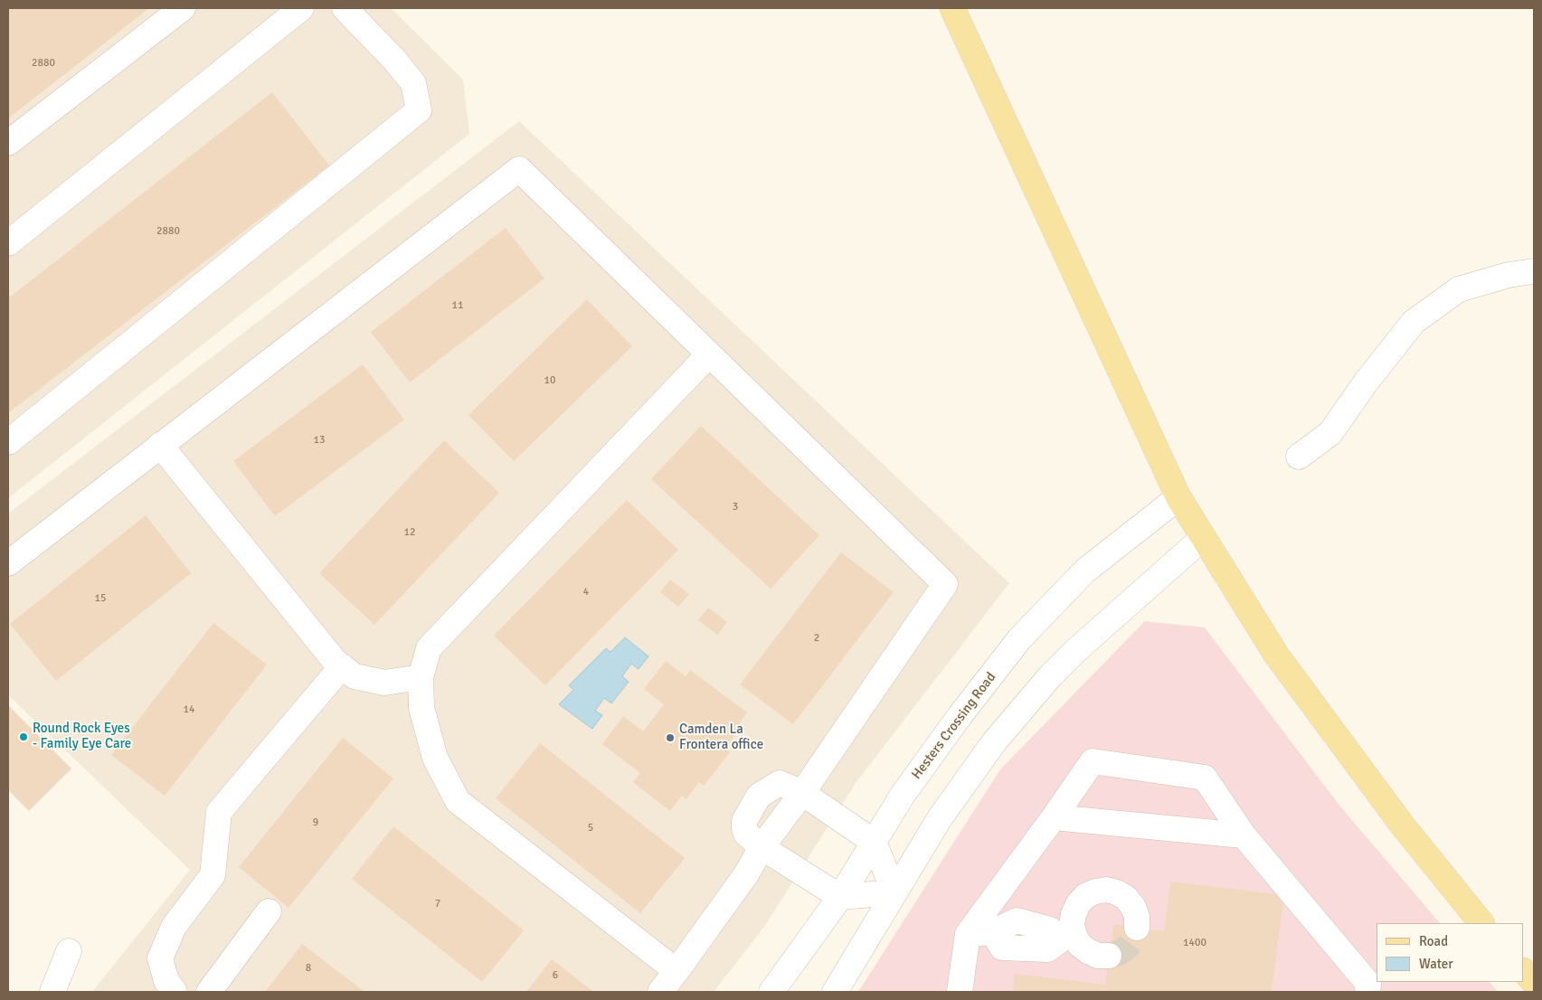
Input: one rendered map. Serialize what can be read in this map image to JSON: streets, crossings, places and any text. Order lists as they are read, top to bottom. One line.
{"streets":{"street":["Hesters Crossing Road"]},"places":["Round Rock Eyes - Family Eye Care","Camden La Frontera office"],"house_numbers":["2880","2880","11","10","13","3","12","4","15","2","14","9","5","7","1400","8","6"],"legend":["Road","Water"]}
